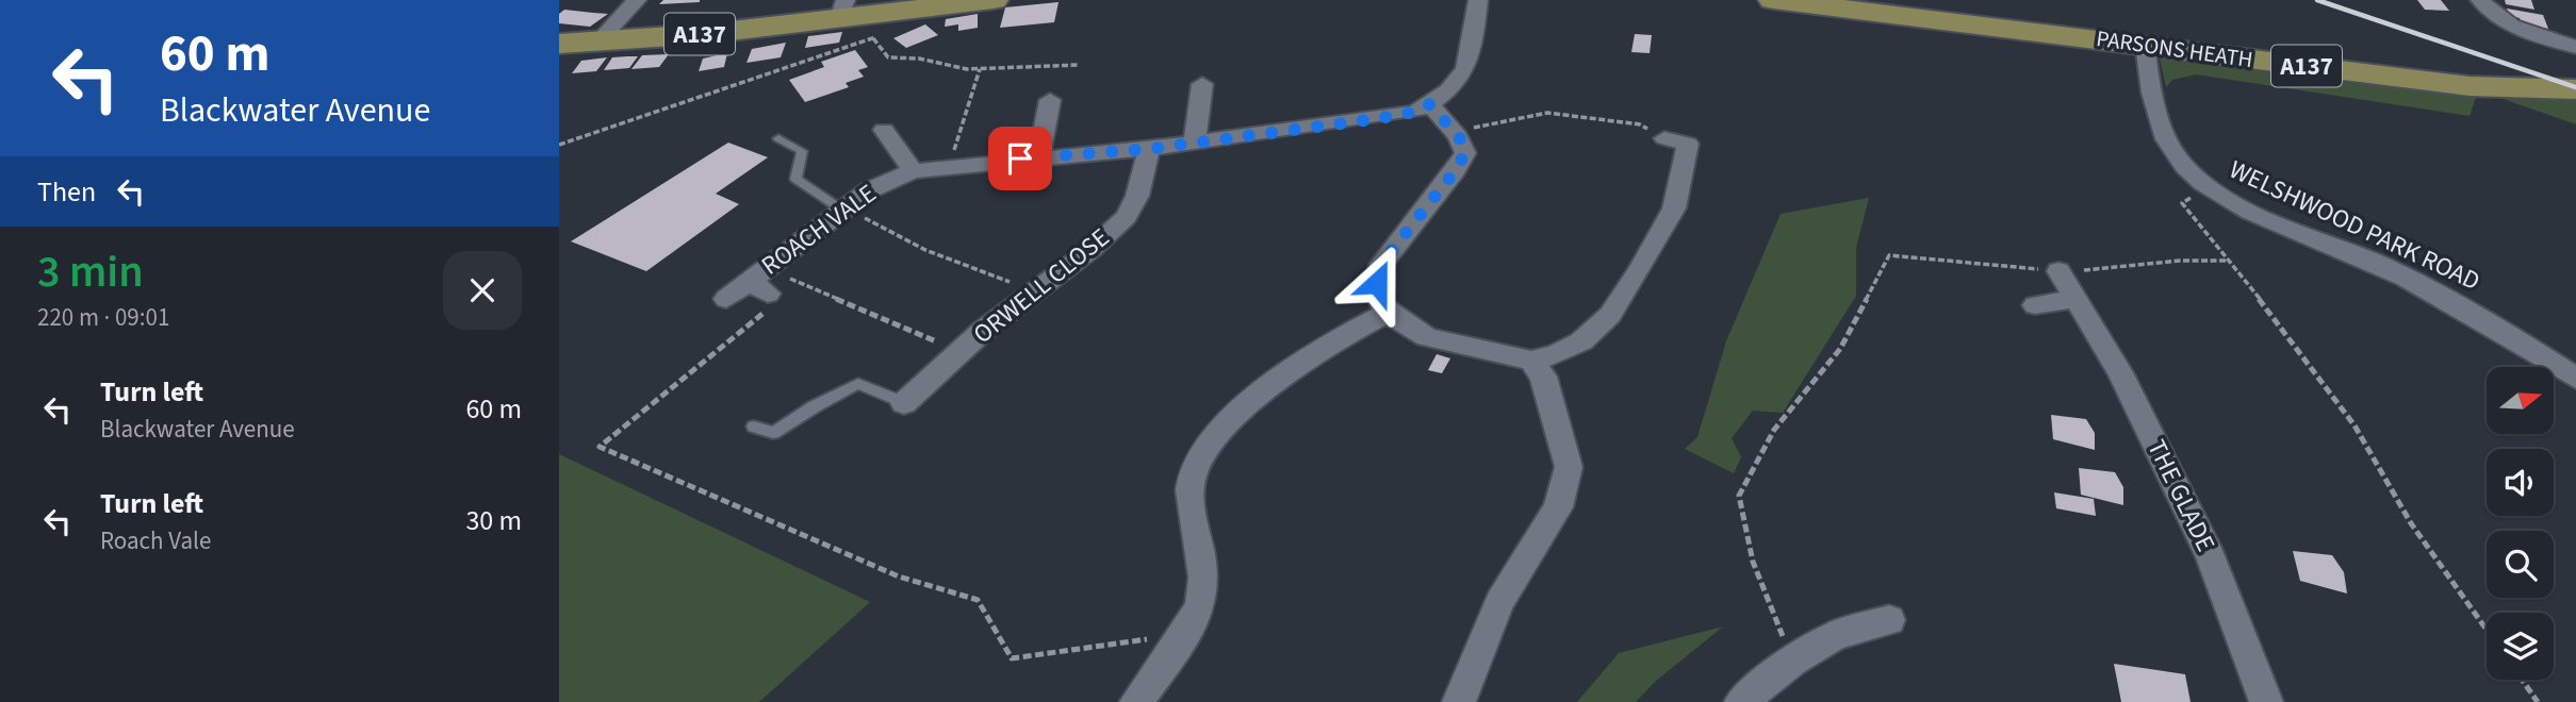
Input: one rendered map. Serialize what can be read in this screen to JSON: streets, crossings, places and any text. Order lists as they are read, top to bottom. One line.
{"streets":{"main road":["A137","PARSONS HEATH"],"street":["WELSHWOOD PARK ROAD","ROACH VALE","ORWELL CLOSE","THE GLADE"]},"crossings":[["PARSONS HEATH","WELSHWOOD PARK ROAD"],["ROACH VALE","ORWELL CLOSE"]],"north":"right","page":{"turn":["60 m","Blackwater Avenue"],"then":"Then","heading":["3 min","220 m · 09:01"],"list":[{"name":"Turn left","note":"Blackwater Avenue","value":"60 m"},{"name":"Turn left","note":"Roach Vale","value":"30 m"}]}}
